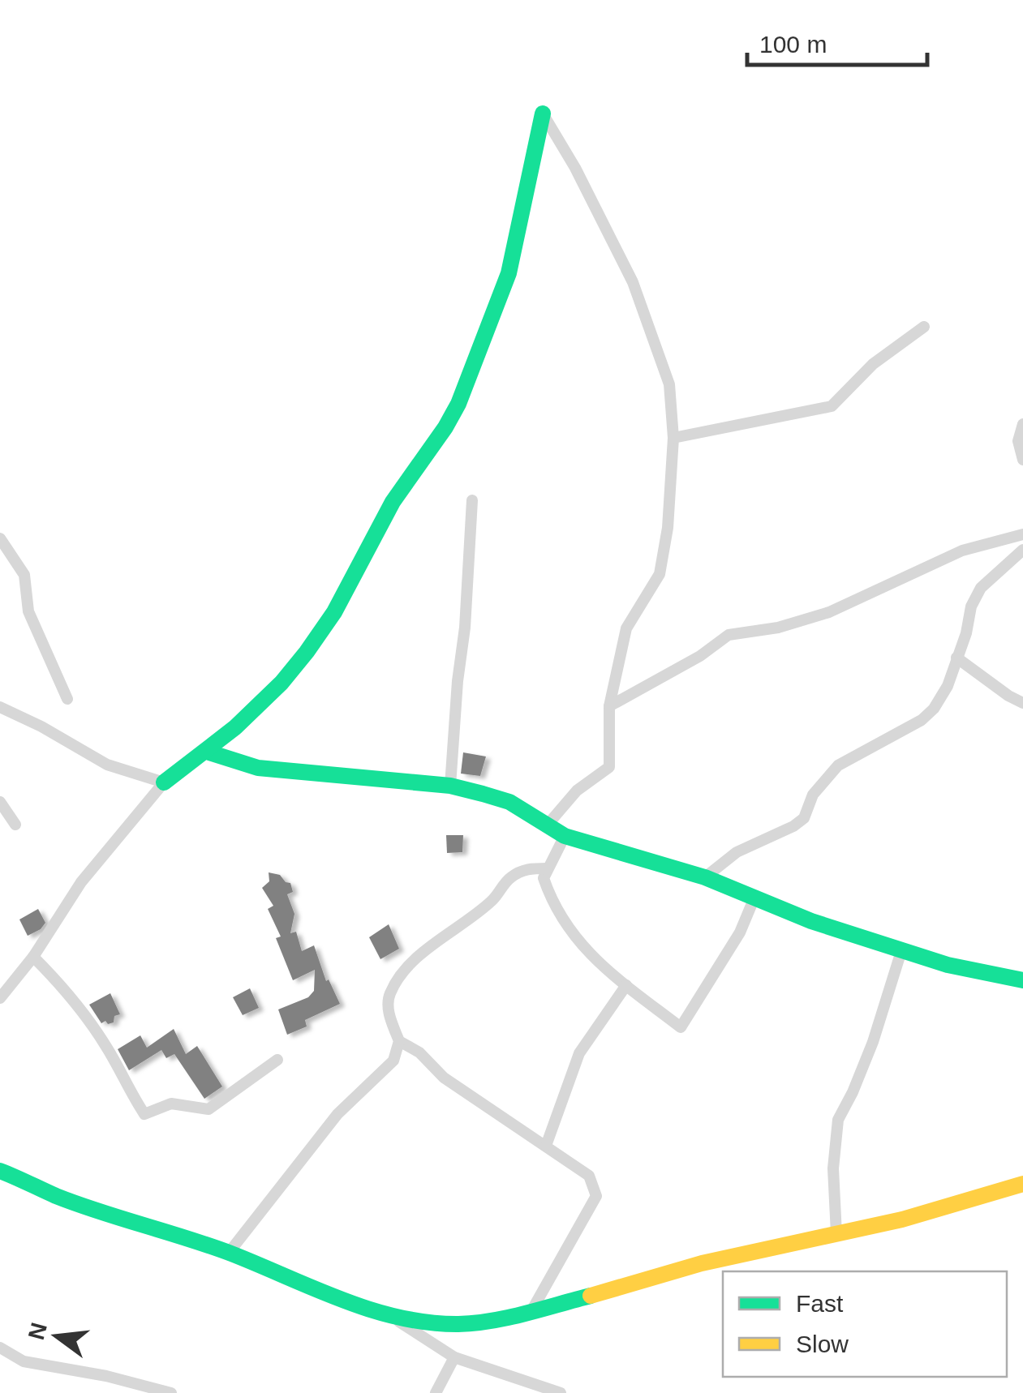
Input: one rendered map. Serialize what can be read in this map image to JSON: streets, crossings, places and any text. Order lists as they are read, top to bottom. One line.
{"legend":["Fast","Slow"],"scale_bar":"100 m","north":"left"}
